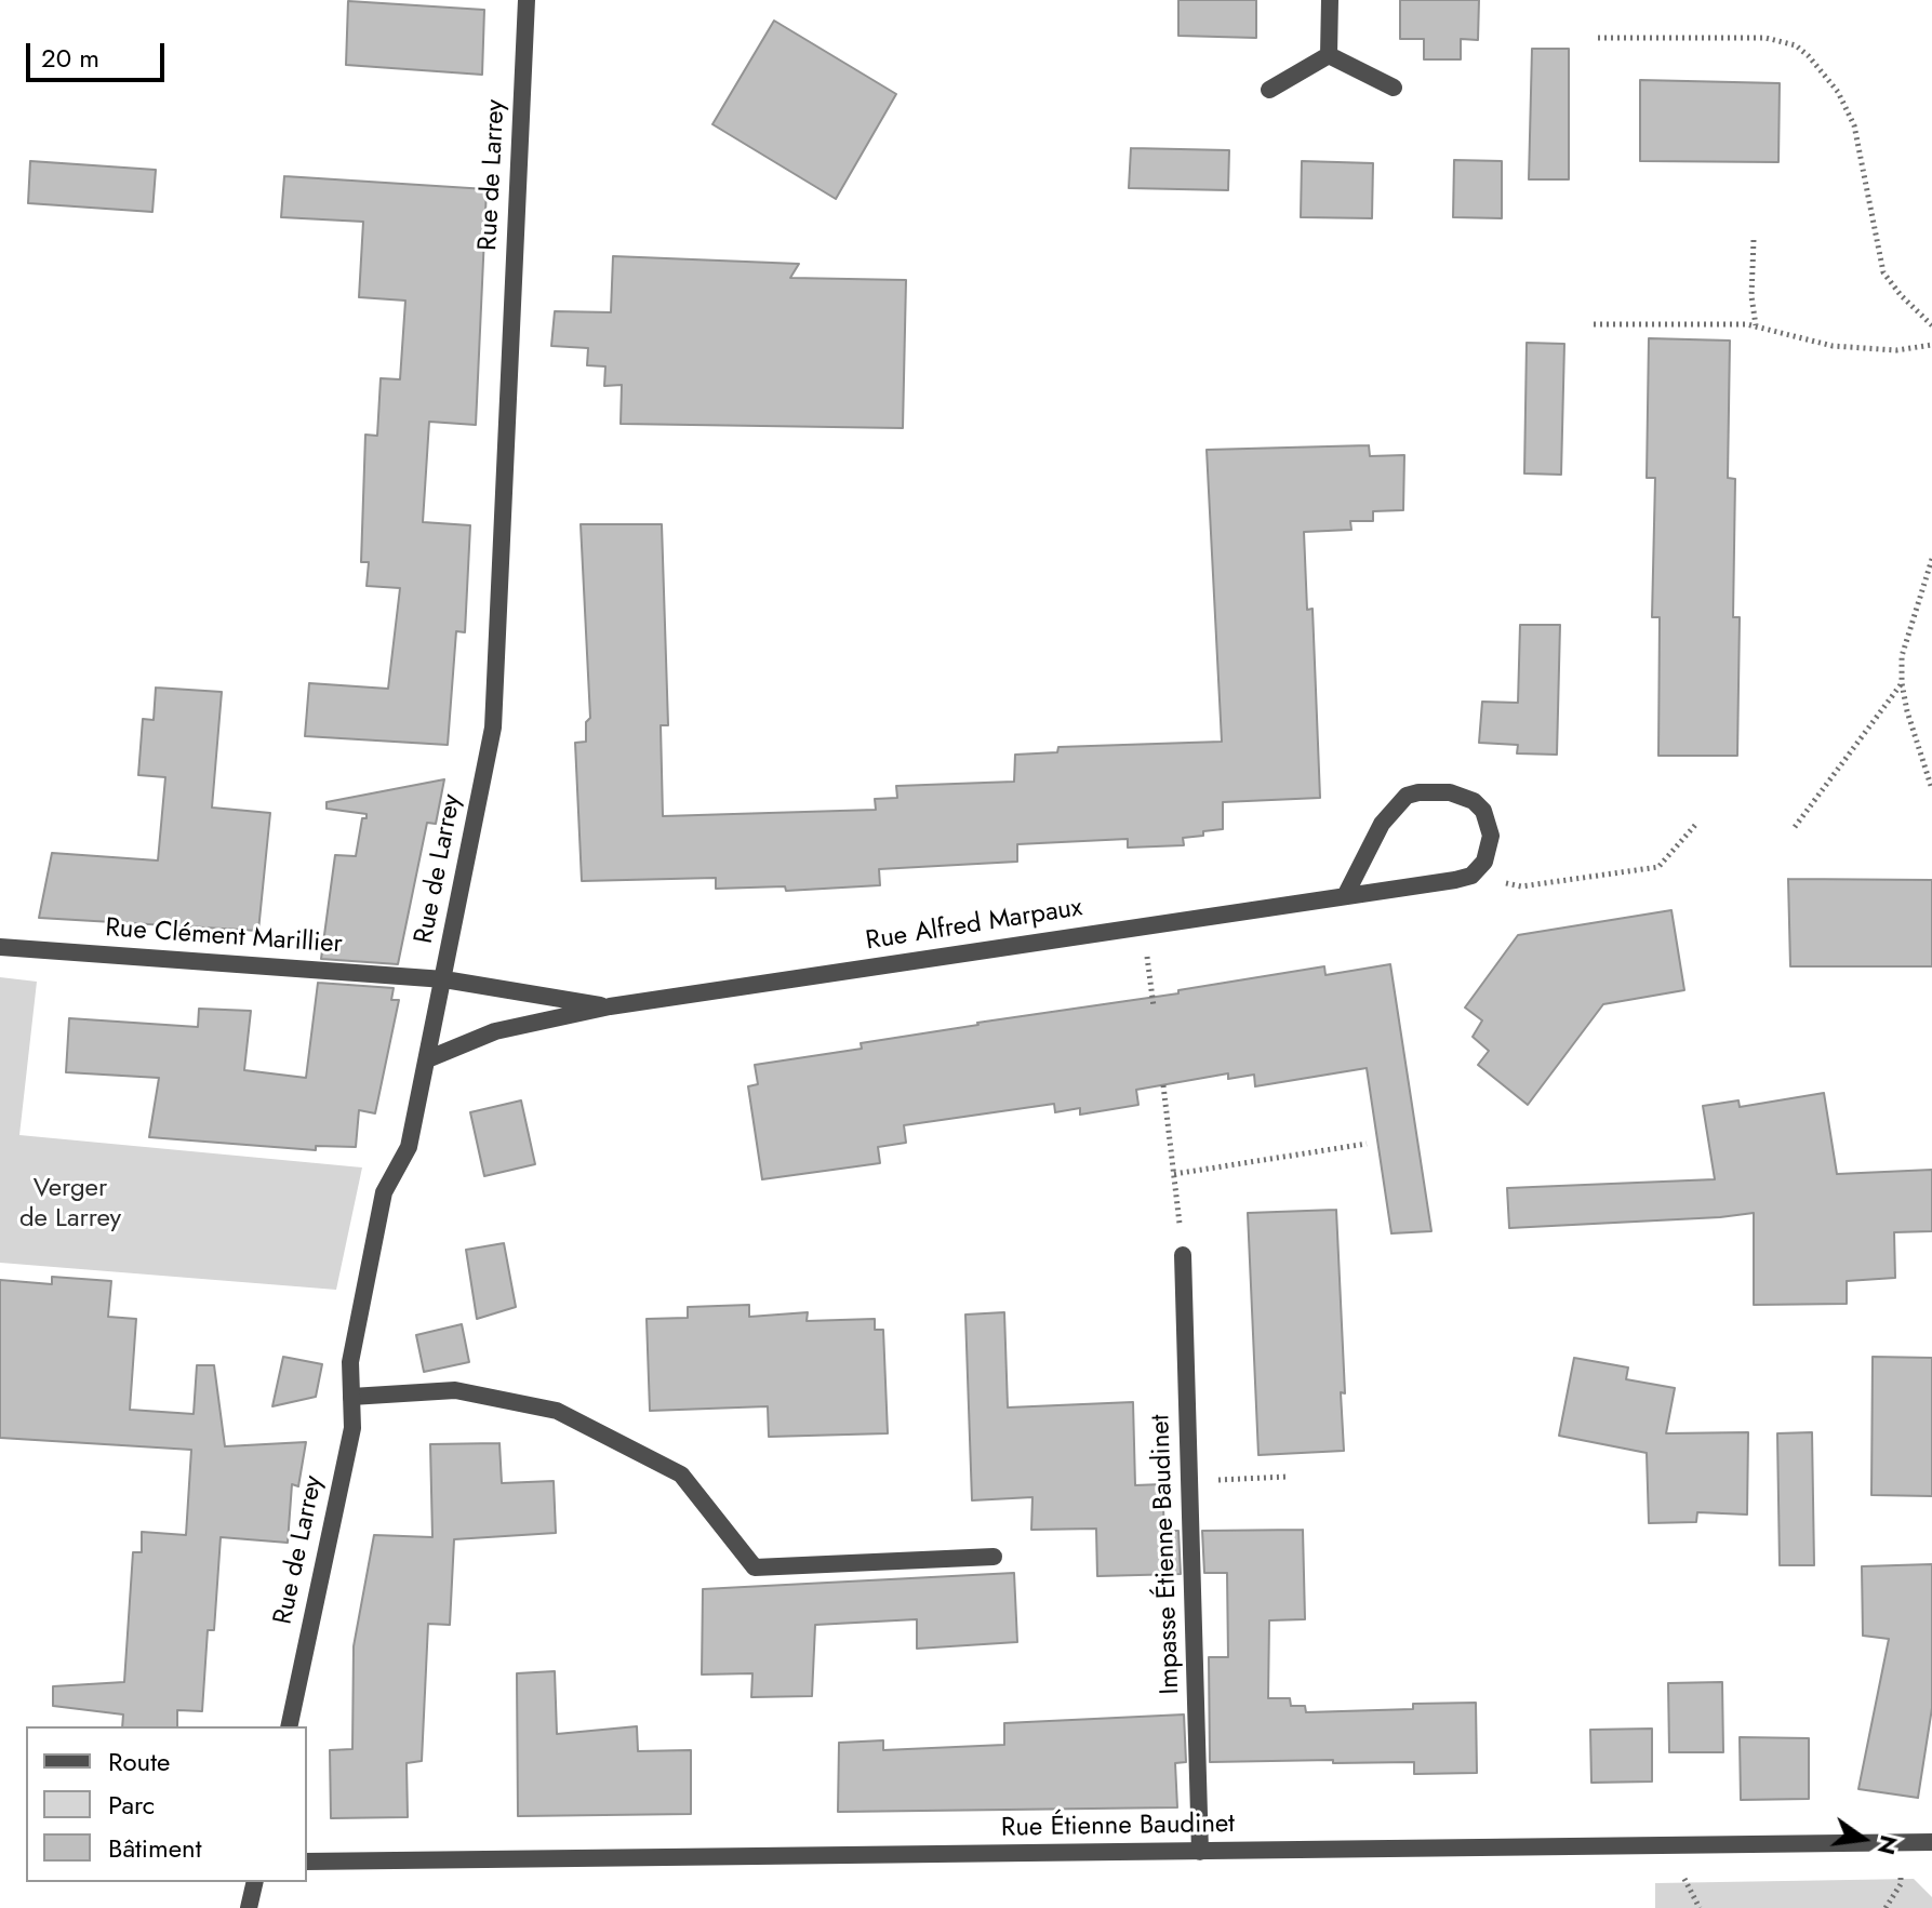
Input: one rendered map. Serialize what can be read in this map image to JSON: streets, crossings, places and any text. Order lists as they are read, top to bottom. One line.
{"streets":{"street":["Rue de Larrey","Rue Alfred Marpaux","Rue Clément Marillier","Impasse Étienne Baudinet","Rue Étienne Baudinet"]},"crossings":[["Rue de Larrey","Rue Alfred Marpaux"],["Rue de Larrey","Rue Clément Marillier"],["Rue Alfred Marpaux","Rue Clément Marillier"],["Impasse Étienne Baudinet","Rue Étienne Baudinet"]],"parks":["Verger de Larrey"],"legend":["Route","Parc","Bâtiment"],"scale_bar":"20 m","north":"right"}
